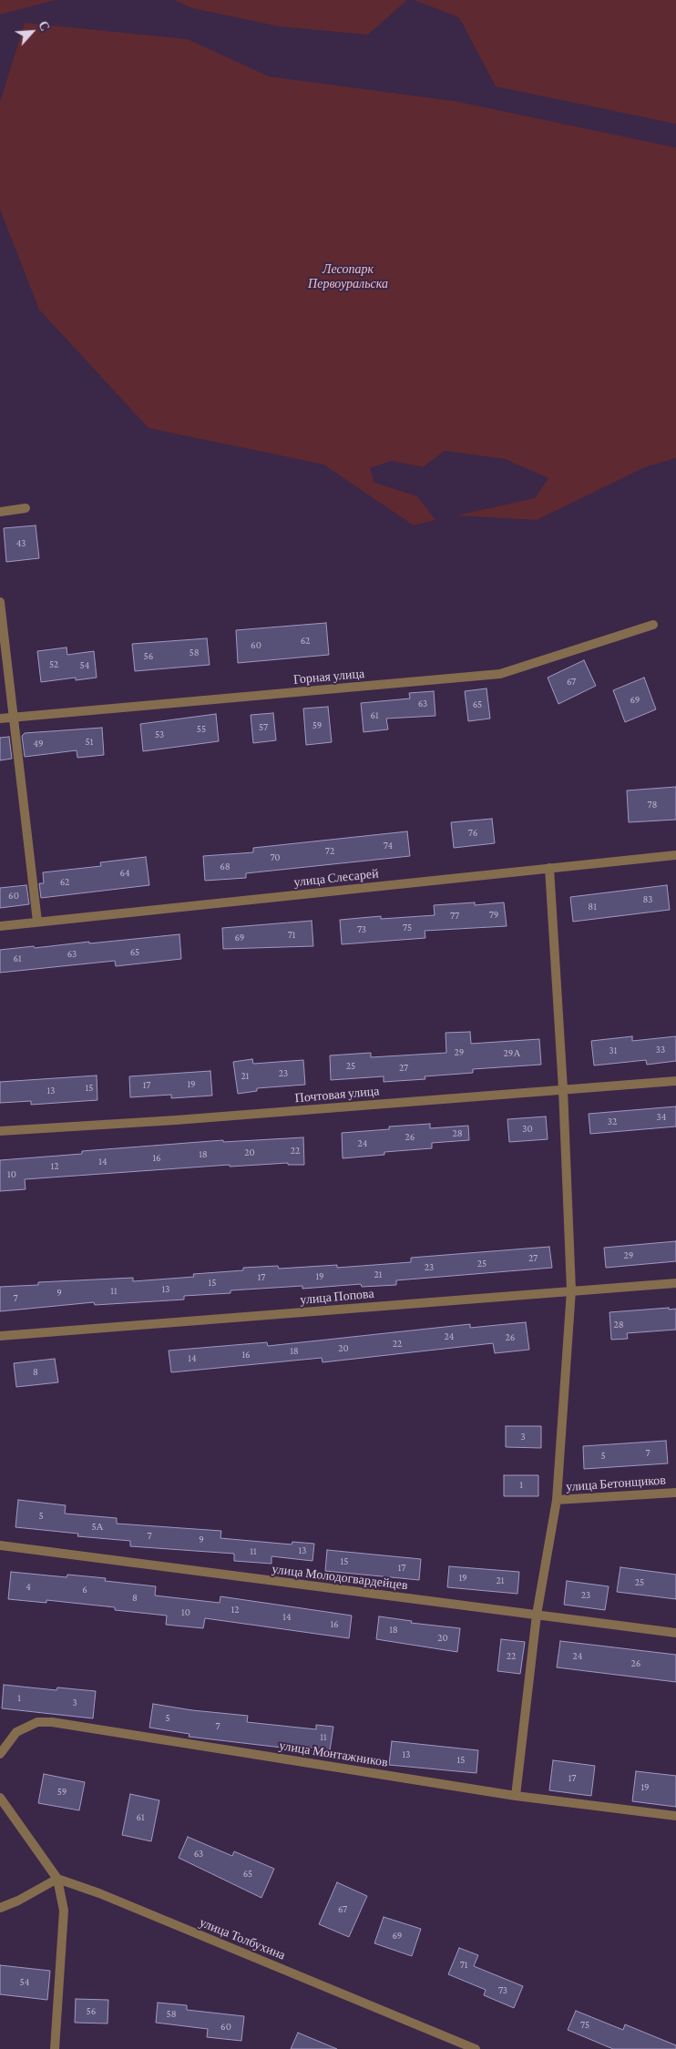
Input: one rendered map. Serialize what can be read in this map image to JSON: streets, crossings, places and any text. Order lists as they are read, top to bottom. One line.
{"streets":{"street":["Горная улица","улица Слесарей","Почтовая улица","улица Попова","улица Бетонщиков","улица Молодогвардейцев","улица Монтажников","улица Толбухина"]},"parks":["Лесопарк Первоуральска"],"house_numbers":["43","62","60","58","56","52","54","67","69","63","65","61","59","57","55","53","51","49","78","76","74","72","70","68","64","62","60","83","81","79","77","75","73","71","69","65","63","61","33","31","29","29А","25","27","23","21","19","17","15","13","34","32","30","28","26","24","22","20","18","16","14","12","10","29","27","25","23","21","19","17","15","13","11","9","7","28","24","26","22","20","18","16","14","8","3","7","5","1","5","5А","7","9","13","11","15","17","19","21","25","4","6","23","8","12","10","14","16","18","20","22","24","26","1","3","5","7","11","13","15","17","19","59","61","63","65","67","69","71","54","73","56","58","75","60"],"north":"top right"}
